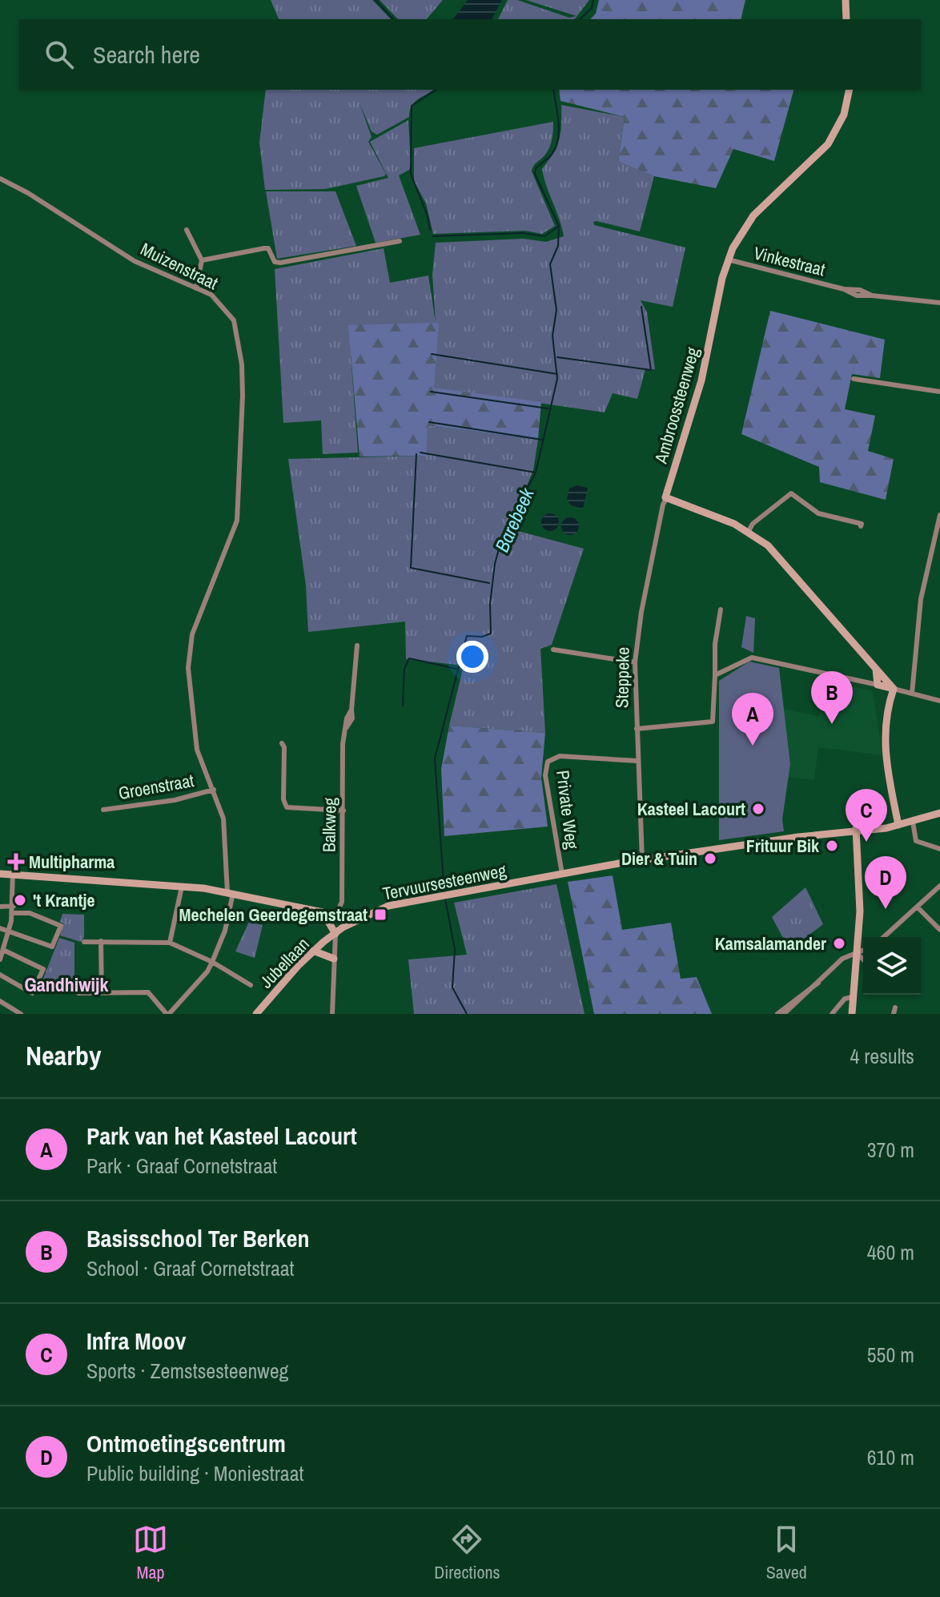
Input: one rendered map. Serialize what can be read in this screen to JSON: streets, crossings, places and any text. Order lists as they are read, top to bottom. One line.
{"streets":{"street":["Vinkestraat","Muizenstraat","Ambroossteenweg","Steppeke","Groenstraat","Private Weg","Balkweg","Tervuursesteenweg","Jubellaan"]},"crossings":[["Vinkestraat","Ambroossteenweg"],["Muizenstraat","Groenstraat"],["Ambroossteenweg","Steppeke"],["Steppeke","Private Weg"],["Steppeke","Tervuursesteenweg"],["Private Weg","Tervuursesteenweg"],["Tervuursesteenweg","Jubellaan"]],"districts":["Gandhiwijk"],"water":["Barebeek"],"places":{"other":["Kasteel Lacourt","Frituur Bik","Dier & Tuin","'t Krantje","Kamsalamander"],"health":["Multipharma"],"transit":["Mechelen Geerdegemstraat"]},"page":{"search":"Search here","pins":["B","A","C","D"],"heading":["Nearby","4 results"],"list":[{"mark":"A","name":"Park van het Kasteel Lacourt","note":"Park · Graaf Cornetstraat","value":"370 m"},{"mark":"B","name":"Basisschool Ter Berken","note":"School · Graaf Cornetstraat","value":"460 m"},{"mark":"C","name":"Infra Moov","note":"Sports · Zemstsesteenweg","value":"550 m"},{"mark":"D","name":"Ontmoetingscentrum","note":"Public building · Moniestraat","value":"610 m"}],"nav":["Map","Directions","Saved"]}}
